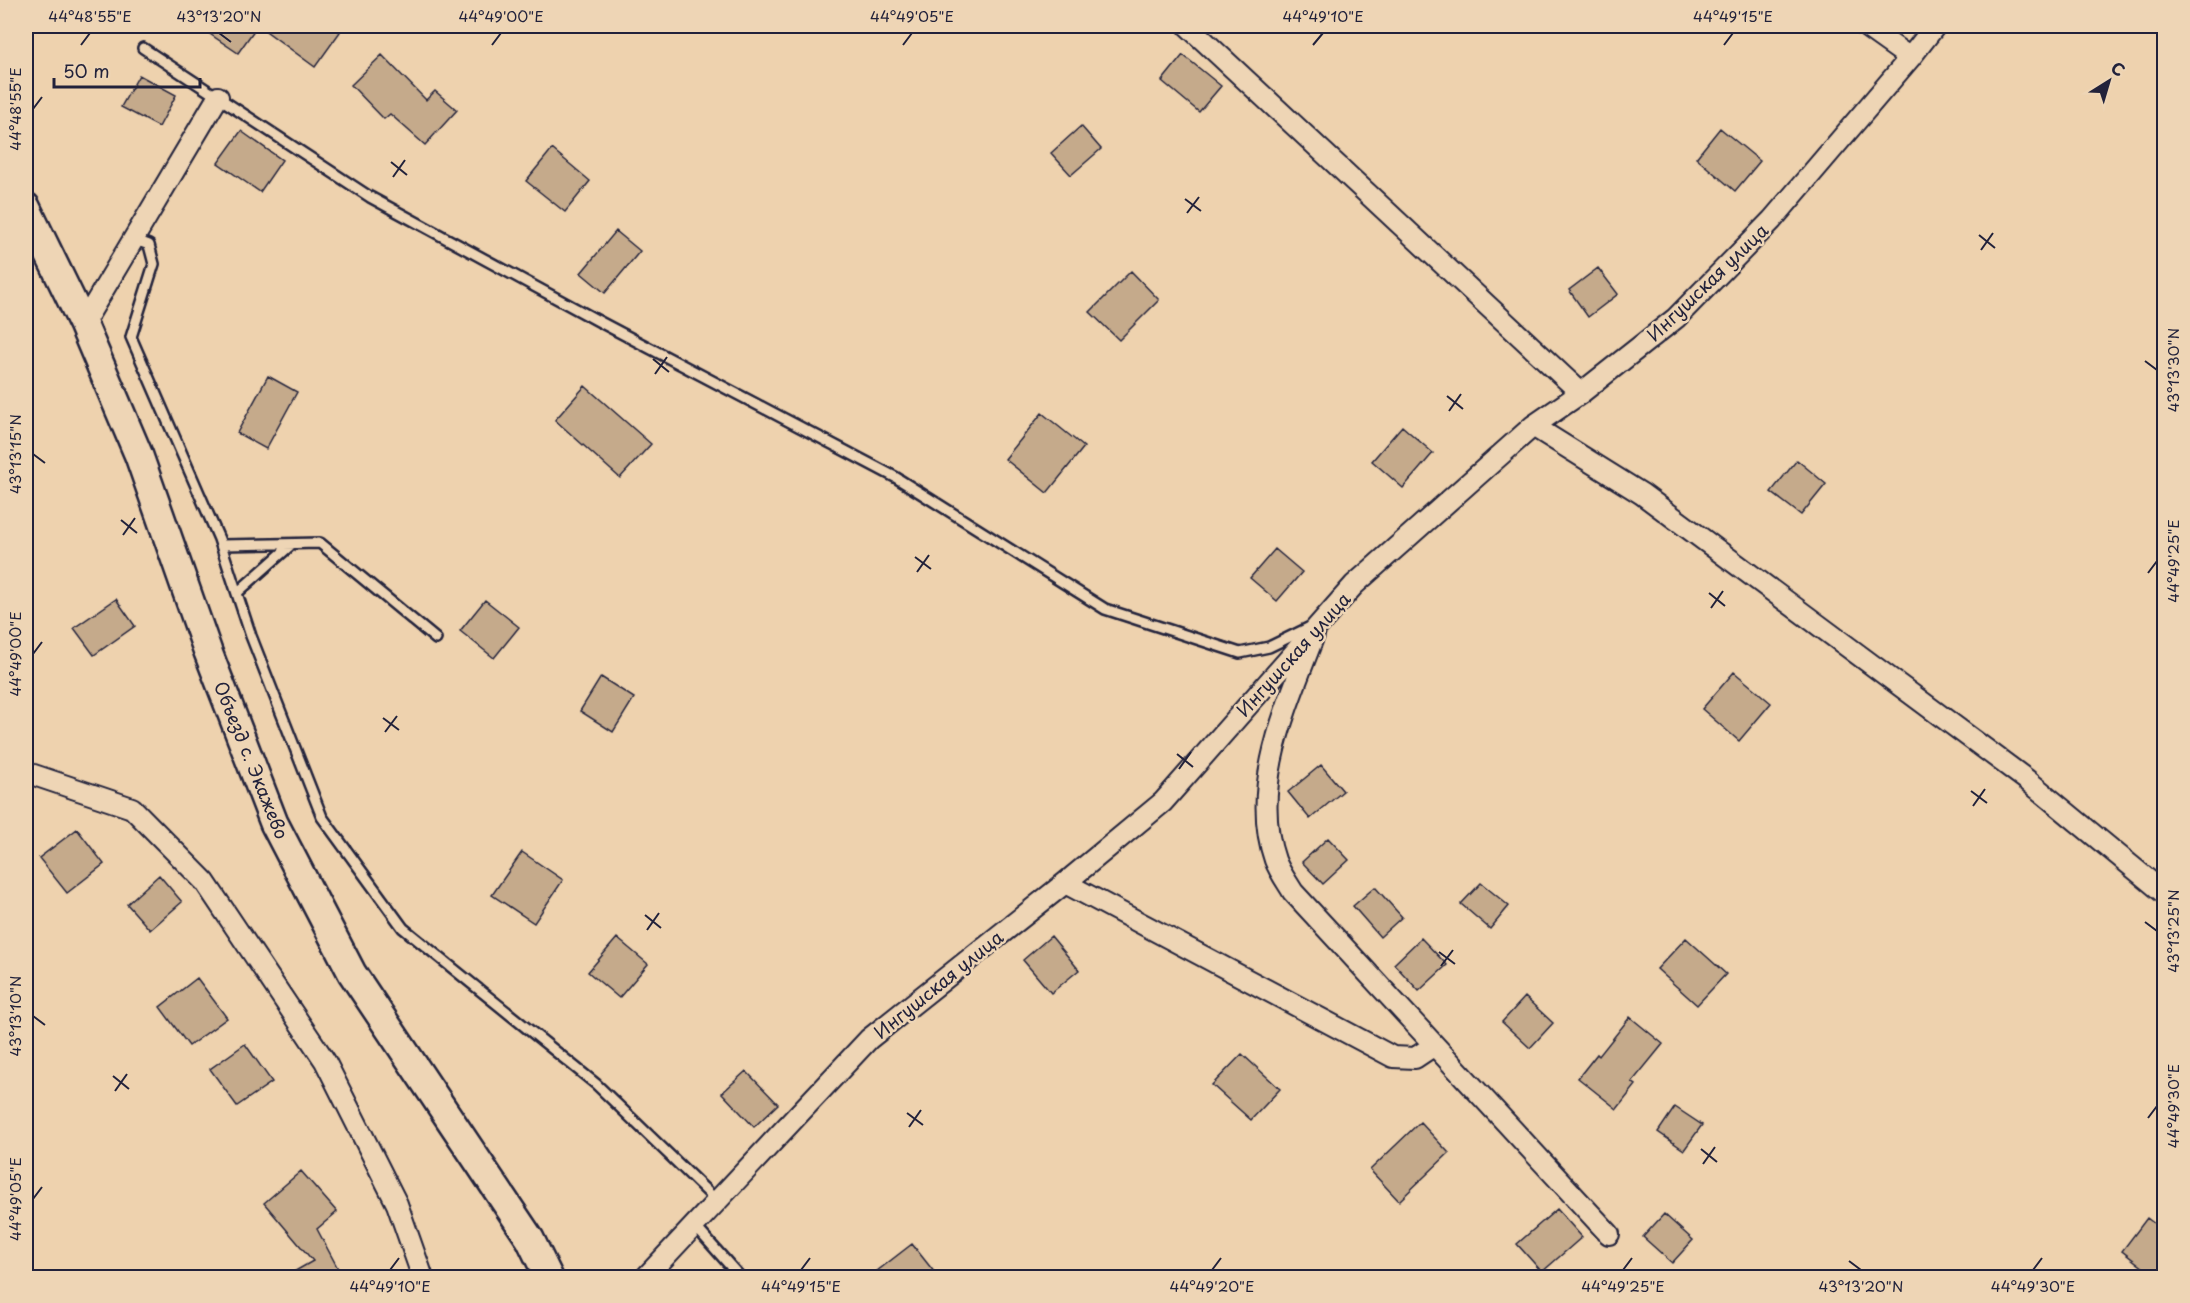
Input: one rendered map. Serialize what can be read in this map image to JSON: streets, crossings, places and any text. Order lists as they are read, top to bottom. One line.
{"streets":{"main road":["Объезд с. Экажево"],"street":["Ингушская улица"]},"scale_bar":"50 m","north":"top right","coordinates":["44°48'55\"E","43°13'20\"N","44°49'00\"E","44°49'05\"E","44°49'10\"E","44°49'15\"E","43°13'30\"N","43°13'15\"N","44°49'25\"E","43°13'25\"N","43°13'10\"N","44°49'30\"E","44°49'20\"E"]}
